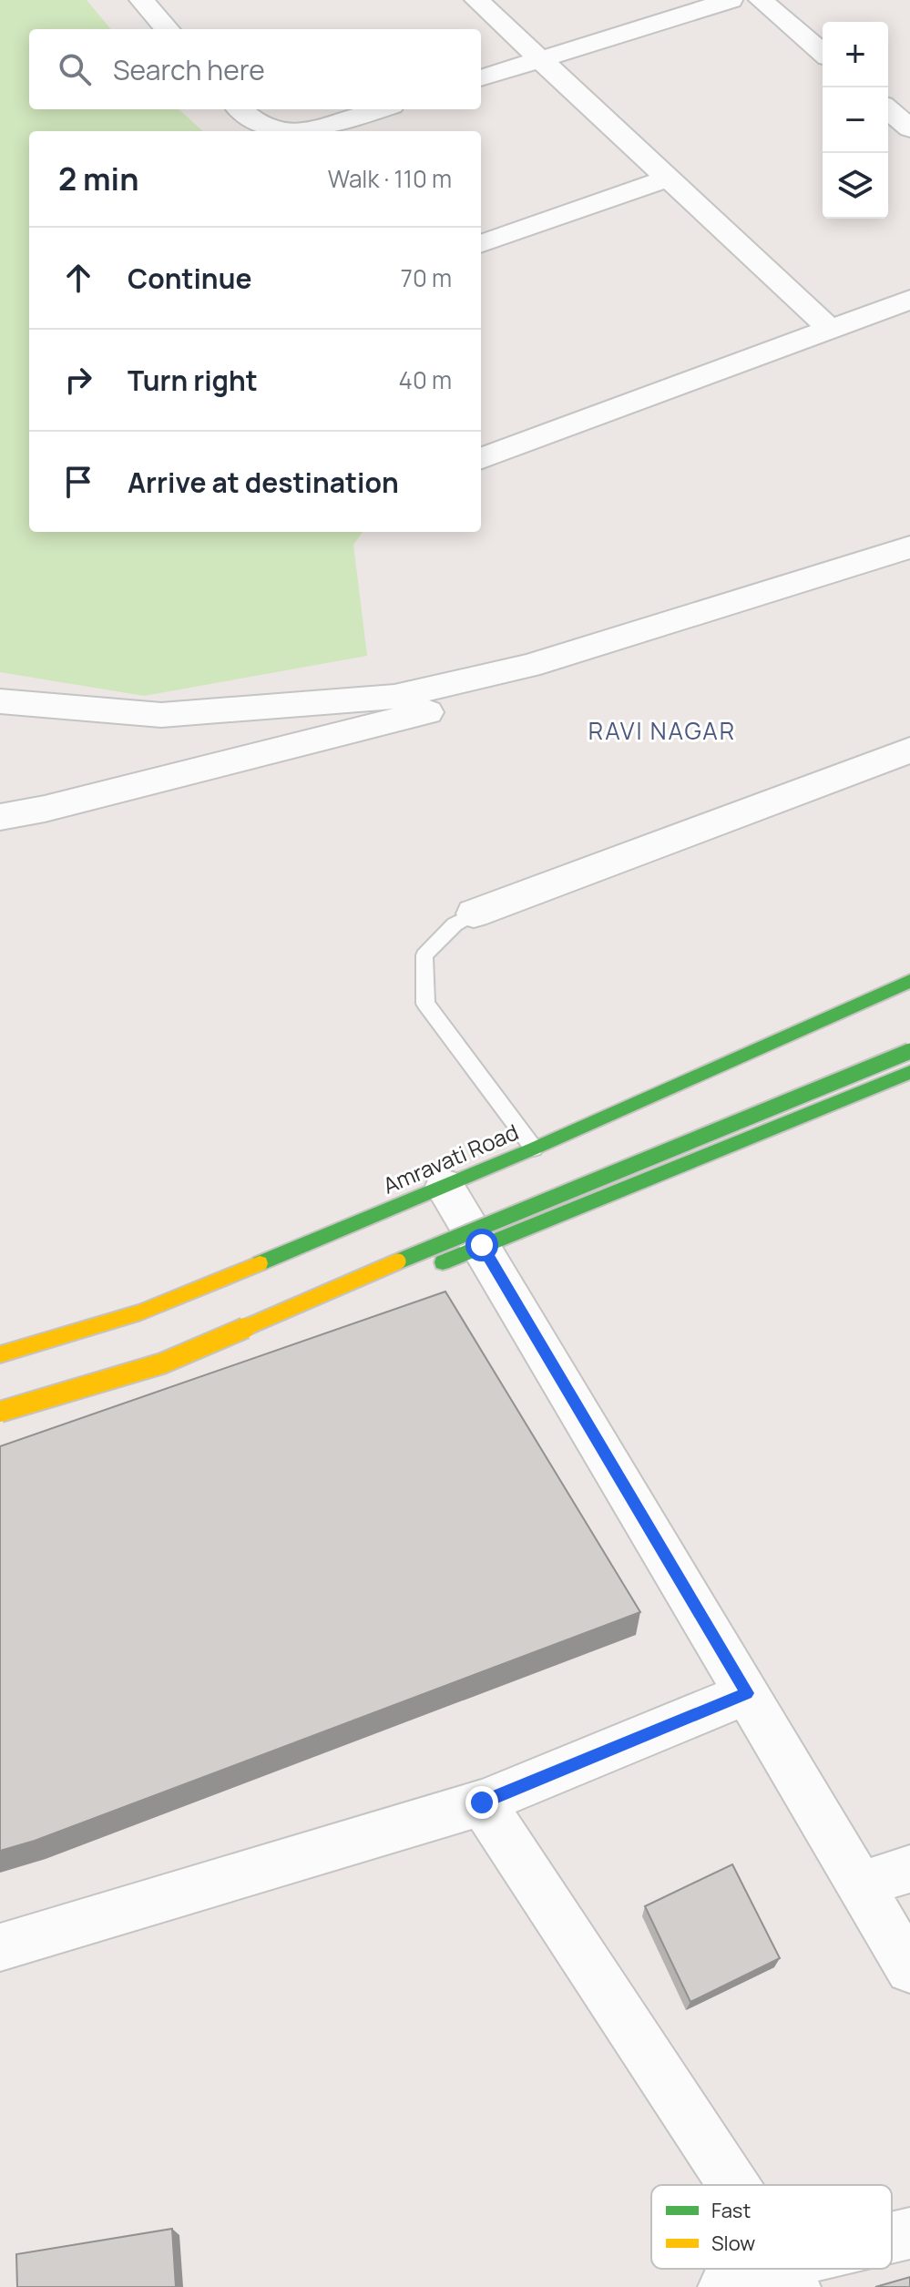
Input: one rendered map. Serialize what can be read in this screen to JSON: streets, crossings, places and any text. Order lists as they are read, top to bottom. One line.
{"streets":{"highway":["Amravati Road"]},"districts":["RAVI NAGAR"],"legend":["Fast","Slow"],"page":{"map_buttons":["+","−"],"search":"Search here","heading":["2 min","Walk · 110 m"],"list":[["Continue","70 m"],["Turn right","40 m"],"Arrive at destination"]}}
